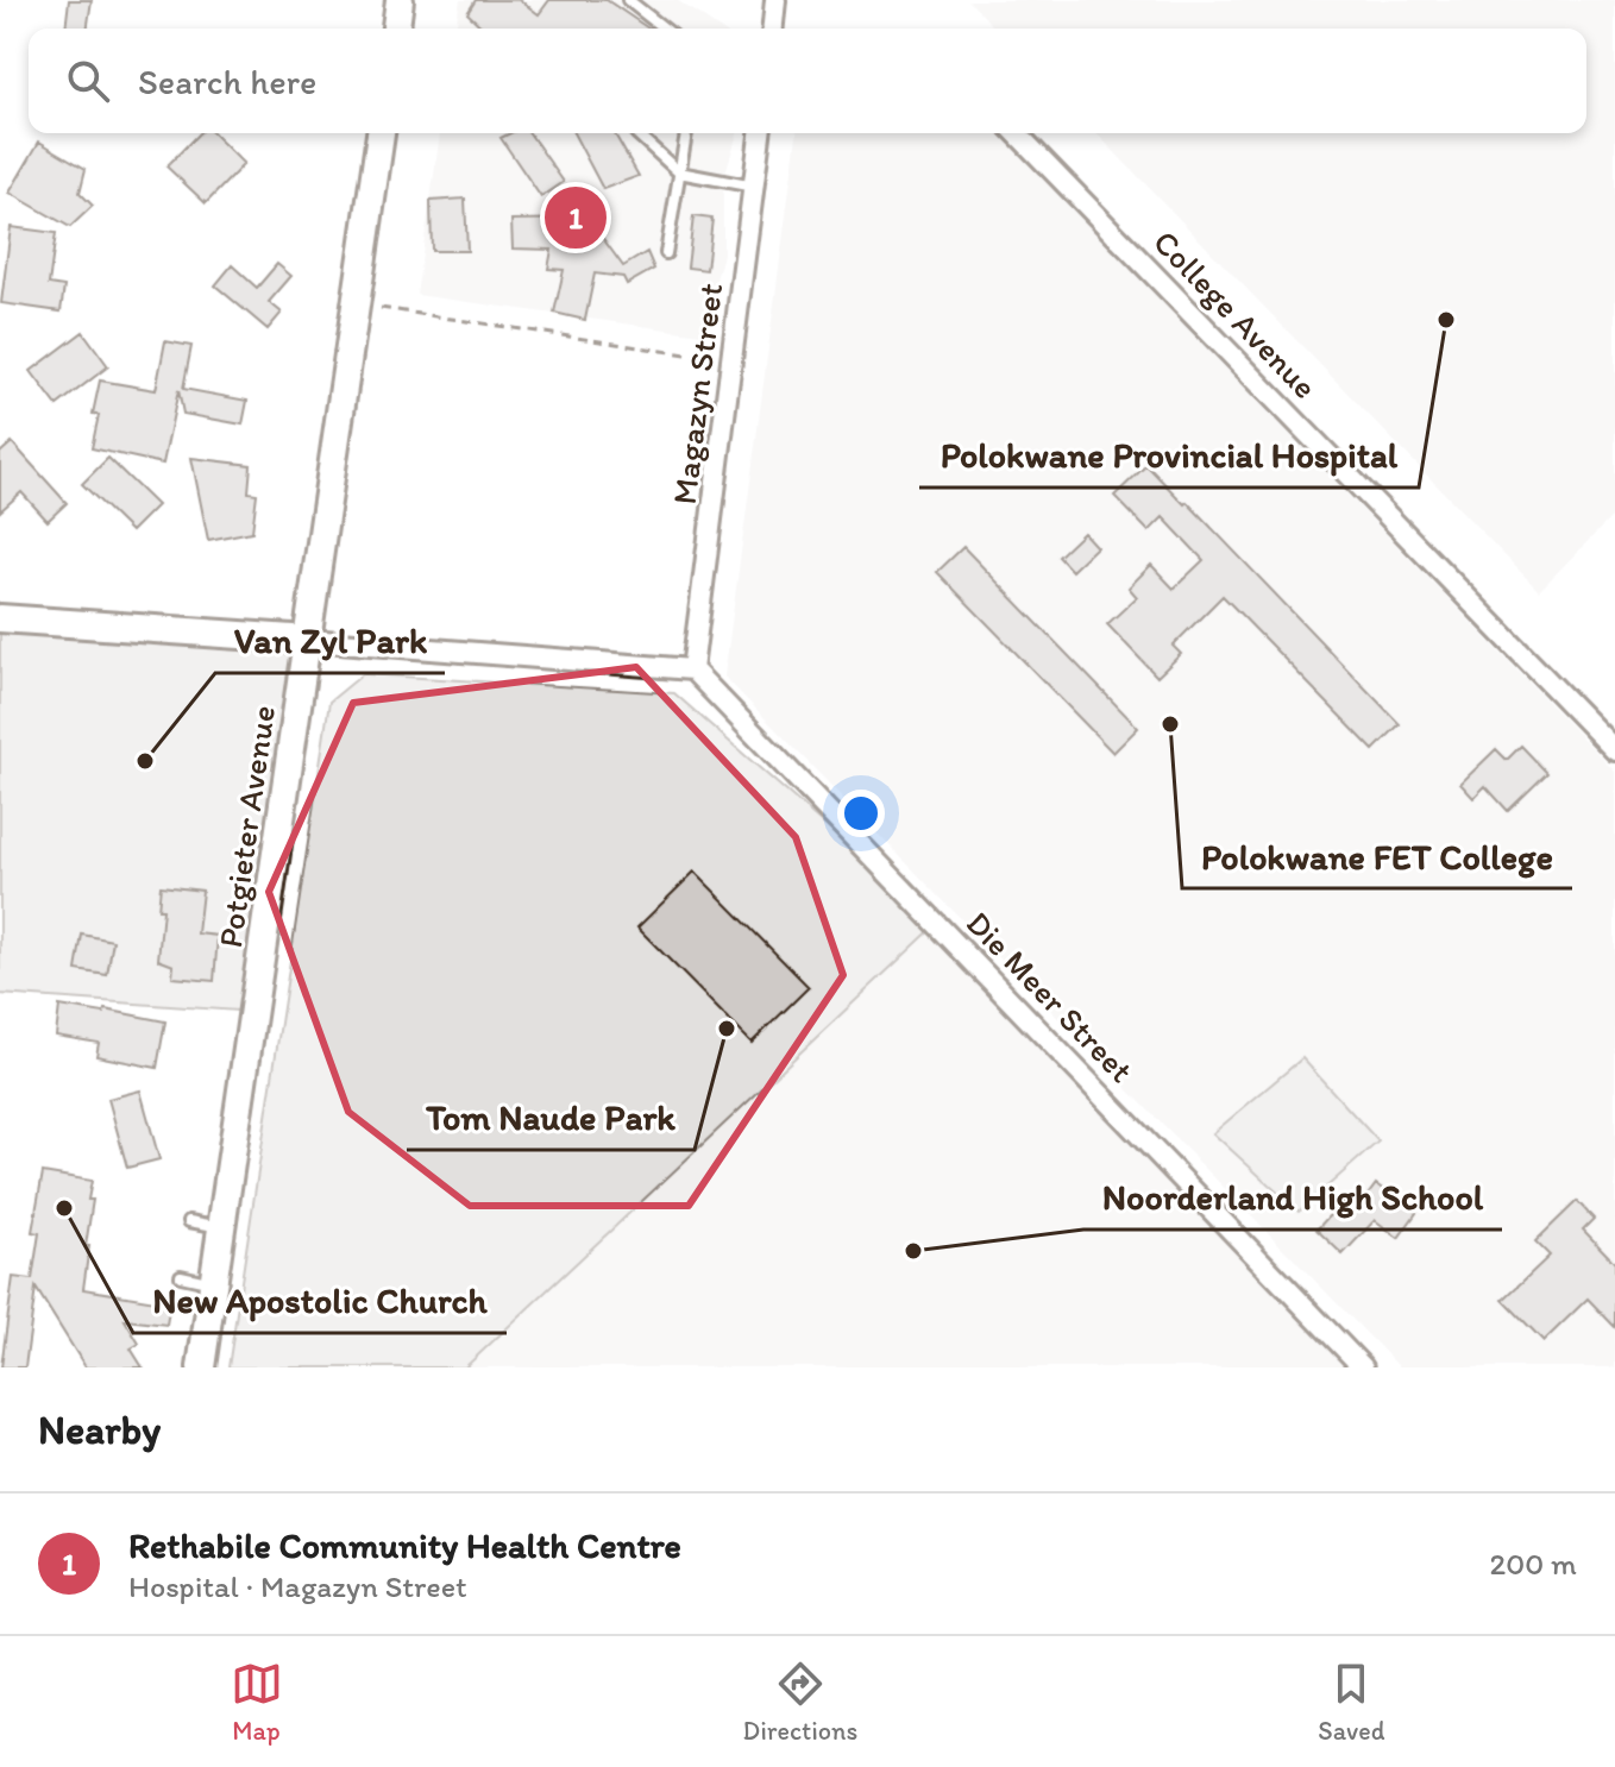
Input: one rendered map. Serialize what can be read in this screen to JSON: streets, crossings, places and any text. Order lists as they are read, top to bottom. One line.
{"streets":{"street":["College Avenue","Magazyn Street","Potgieter Avenue","Die Meer Street"]},"crossings":[["Magazyn Street","Die Meer Street"]],"places":["Polokwane Provincial Hospital","Polokwane FET College","Van Zyl Park","Tom Naude Park","New Apostolic Church","Noorderland High School"],"page":{"search":"Search here","pins":"1","heading":"Nearby","list":[{"mark":"1","name":"Rethabile Community Health Centre","note":"Hospital · Magazyn Street","value":"200 m"}],"nav":["Map","Directions","Saved"]}}
